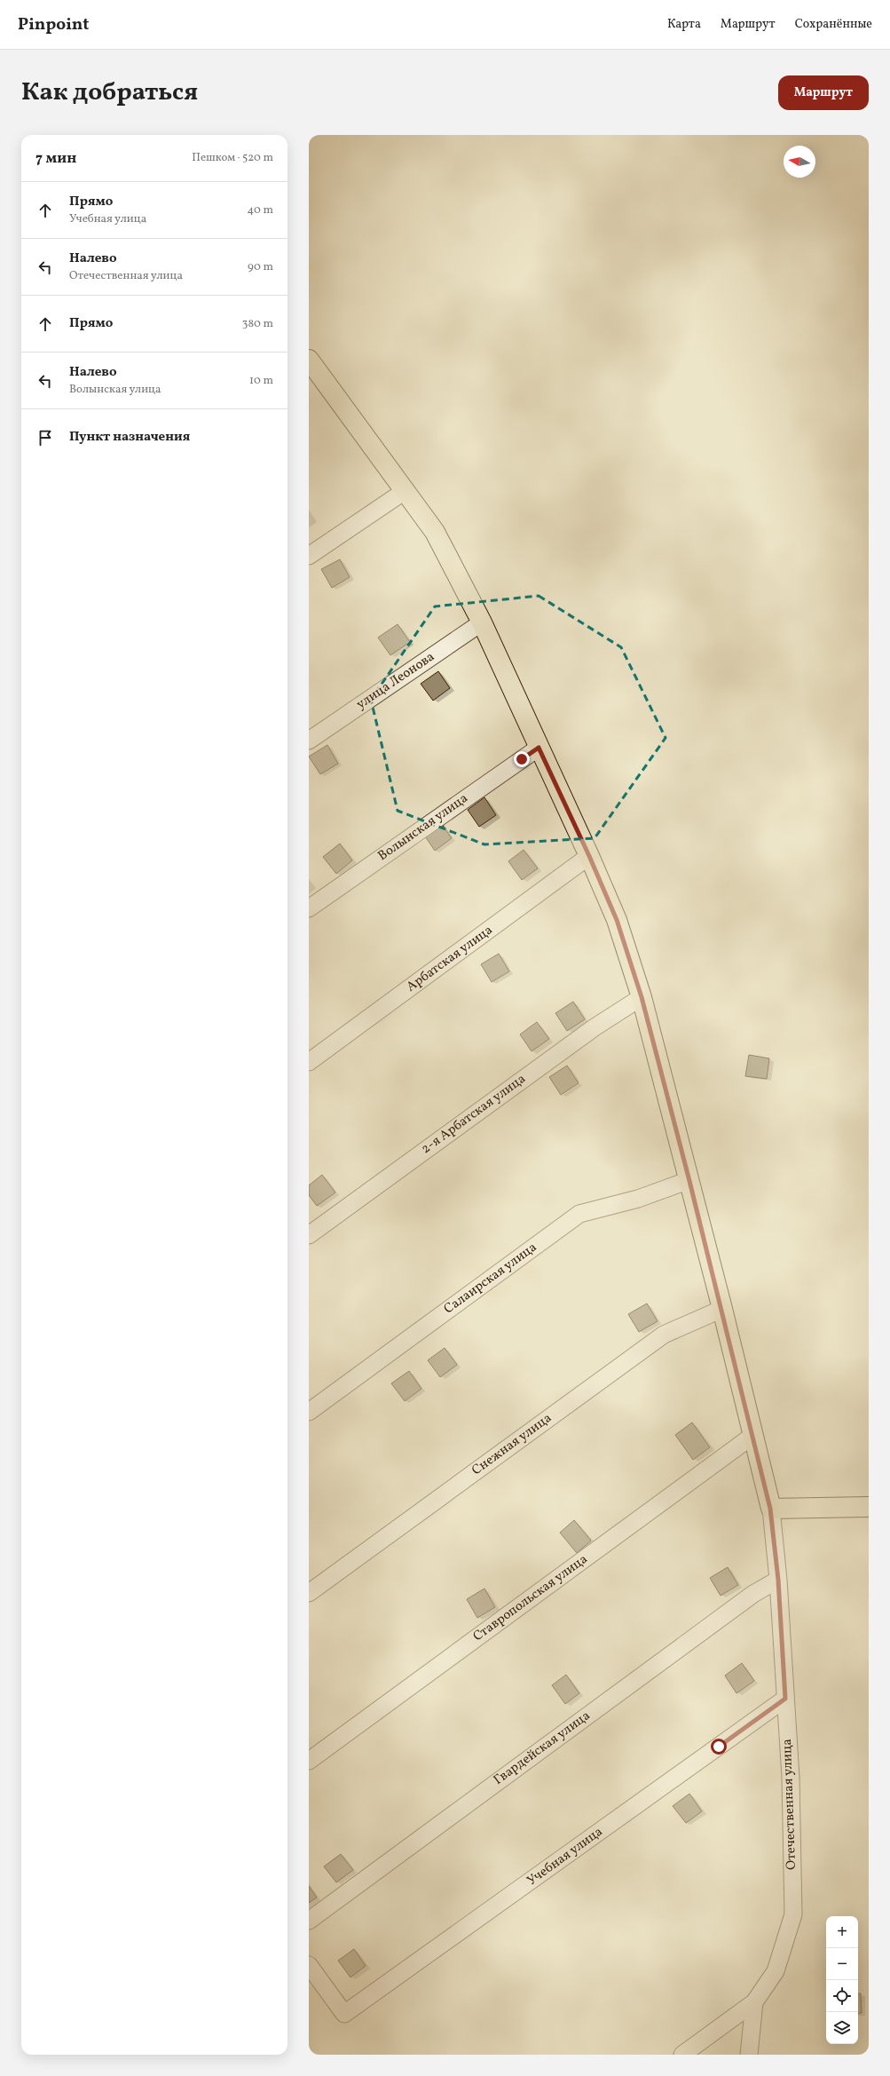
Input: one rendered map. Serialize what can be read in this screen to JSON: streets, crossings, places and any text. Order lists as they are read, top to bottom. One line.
{"streets":{"street":["улица Леонова","Волынская улица","Арбатская улица","2-я Арбатская улица","Салаирская улица","Снежная улица","Ставропольская улица","Гвардейская улица","Отечественная улица","Учебная улица"]},"crossings":[["Гвардейская улица","Отечественная улица"],["Отечественная улица","Учебная улица"]],"north":"left","page":{"header":"Pinpoint","nav":["Карта","Маршрут","Сохранённые"],"title":"Как добраться","buttons":"Маршрут","heading":["7 мин","Пешком · 520 m"],"list":[["Прямо","Учебная улица","40 m"],["Налево","Отечественная улица","90 m"],["Прямо","380 m"],["Налево","Волынская улица","10 m"],"Пункт назначения"],"map_buttons":["+","−"]}}
